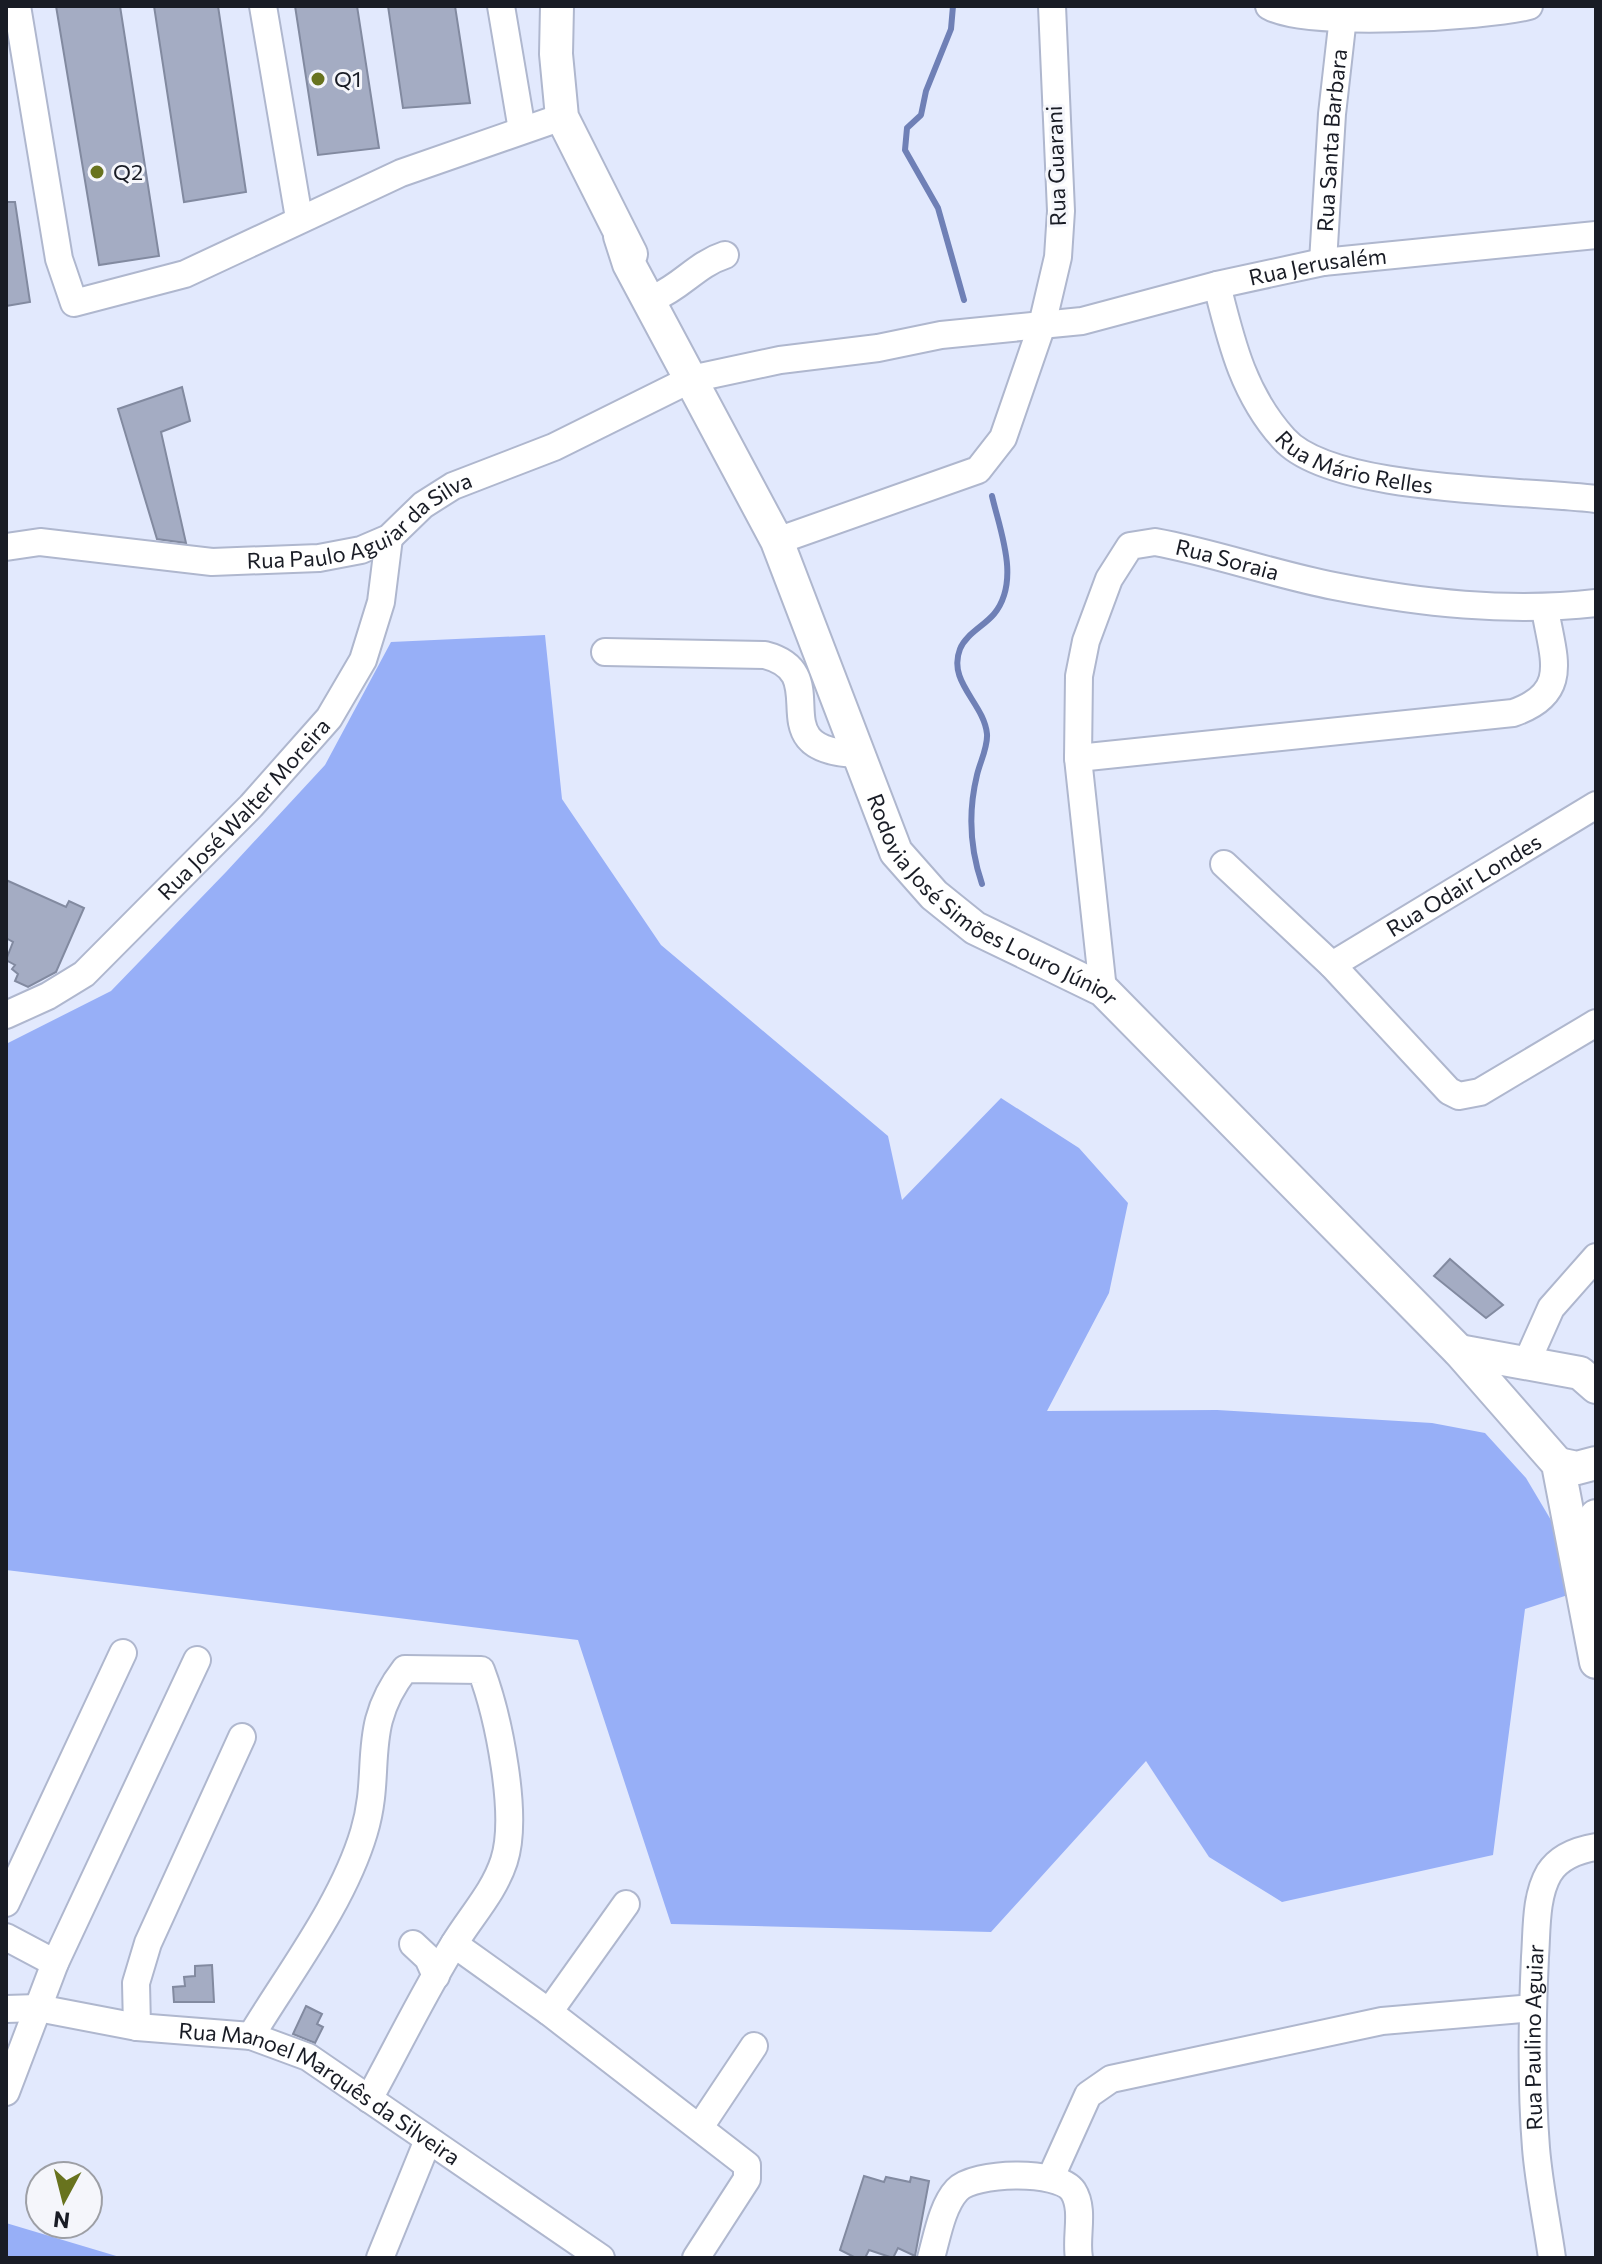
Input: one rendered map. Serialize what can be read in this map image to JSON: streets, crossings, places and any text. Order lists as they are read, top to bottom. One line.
{"streets":{"main road":["Rodovia José Simões Louro Júnior"],"street":["Rua Santa Barbara","Rua Guarani","Rua Jerusalém","Rua Mário Relles","Rua Paulo Aguiar da Silva","Rua Soraia","Rua José Walter Moreira","Rua Odair Londes","Rua Paulino Aguiar","Rua Manoel Marquês da Silveira"]},"crossings":[["Rua Santa Barbara","Rua Jerusalém"],["Rua Guarani","Rua Jerusalém"],["Rua Jerusalém","Rua Mário Relles"],["Rua Jerusalém","Rua Paulo Aguiar da Silva"],["Rua Jerusalém","Rodovia José Simões Louro Júnior"],["Rua Paulo Aguiar da Silva","Rua José Walter Moreira"],["Rua Paulo Aguiar da Silva","Rodovia José Simões Louro Júnior"],["Rua Soraia","Rodovia José Simões Louro Júnior"]],"places":["Q1","Q2"],"north":"bottom"}
